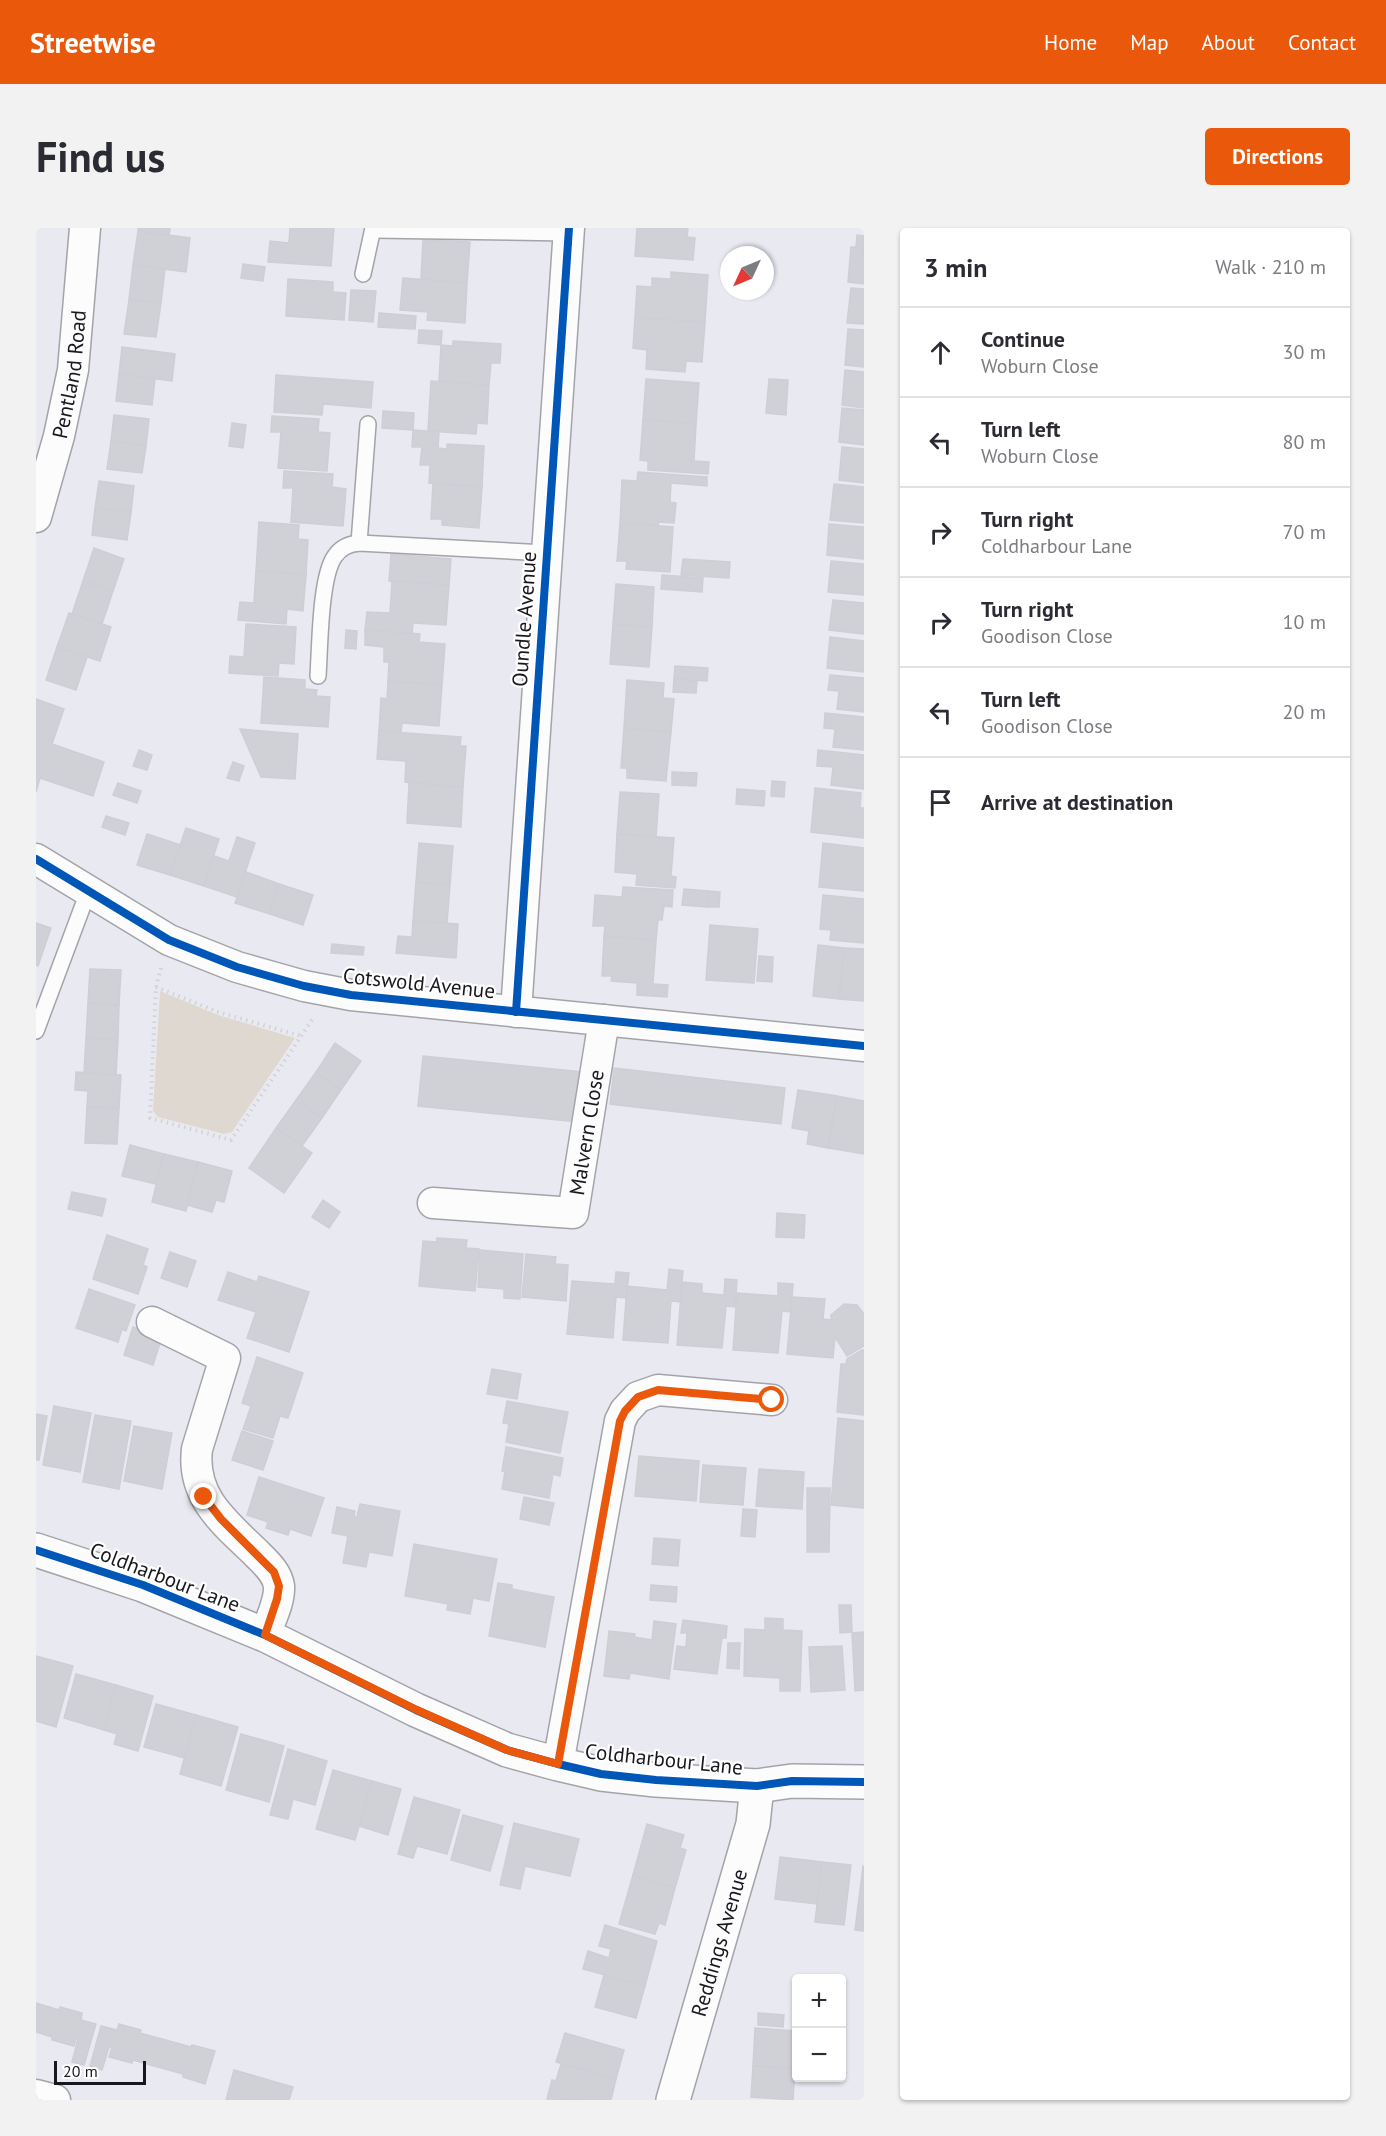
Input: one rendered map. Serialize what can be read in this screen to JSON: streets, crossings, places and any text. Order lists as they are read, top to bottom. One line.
{"streets":{"street":["Pentland Road","Oundle Avenue","Cotswold Avenue","Malvern Close","Coldharbour Lane","Reddings Avenue"]},"crossings":[["Oundle Avenue","Cotswold Avenue"],["Cotswold Avenue","Malvern Close"],["Coldharbour Lane","Reddings Avenue"]],"scale_bar":"20 m","north":"bottom left","page":{"header":"Streetwise","nav":["Home","Map","About","Contact"],"buttons":"Directions","title":"Find us","heading":["3 min","Walk · 210 m"],"list":[["Continue","Woburn Close","30 m"],["Turn left","Woburn Close","80 m"],["Turn right","Coldharbour Lane","70 m"],["Turn right","Goodison Close","10 m"],["Turn left","Goodison Close","20 m"],"Arrive at destination"],"map_buttons":["+","−"],"scale":"20 m"}}
